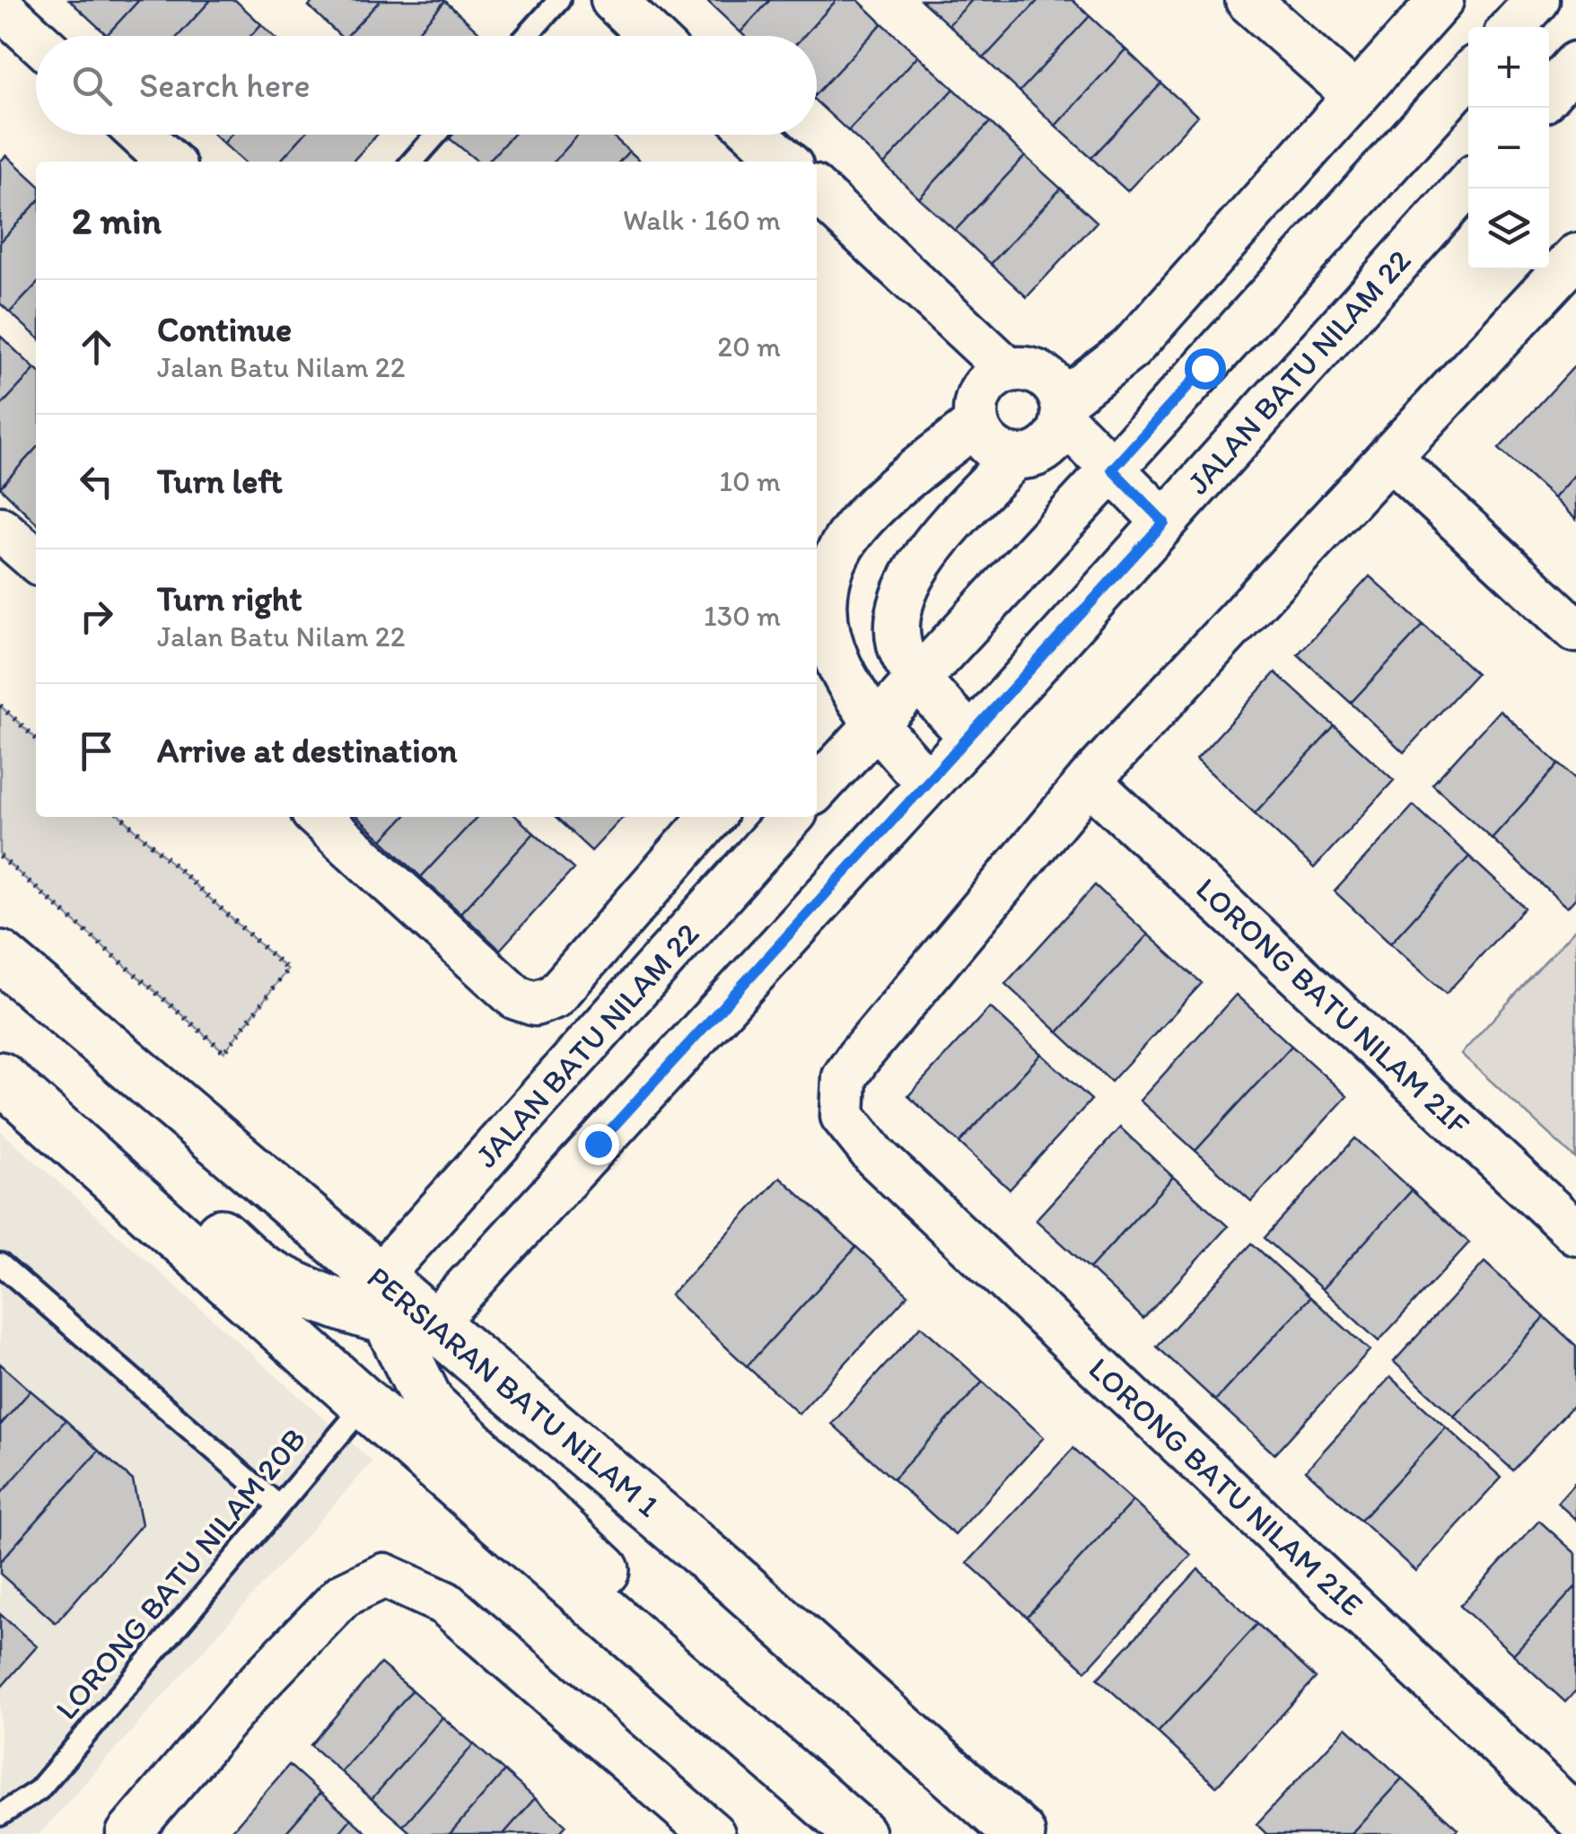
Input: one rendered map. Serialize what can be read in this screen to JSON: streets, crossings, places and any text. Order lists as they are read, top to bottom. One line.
{"streets":{"main road":["PERSIARAN BATU NILAM 1"],"street":["JALAN BATU NILAM 22","LORONG BATU NILAM 21F","LORONG BATU NILAM 21E"],"lane":["LORONG BATU NILAM 20B"]},"crossings":[["JALAN BATU NILAM 22","PERSIARAN BATU NILAM 1"],["LORONG BATU NILAM 21F","LORONG BATU NILAM 21E"]],"page":{"map_buttons":["+","−"],"search":"Search here","heading":["2 min","Walk · 160 m"],"list":[["Continue","Jalan Batu Nilam 22","20 m"],["Turn left","10 m"],["Turn right","Jalan Batu Nilam 22","130 m"],"Arrive at destination"]}}
